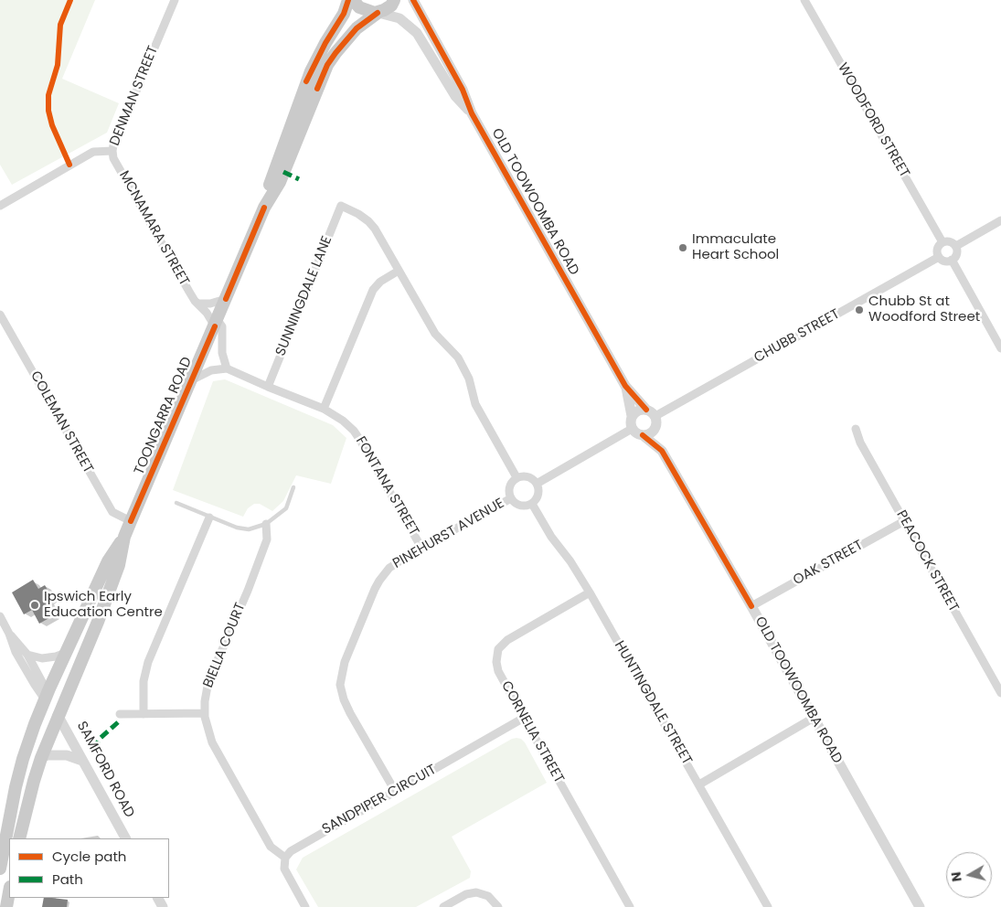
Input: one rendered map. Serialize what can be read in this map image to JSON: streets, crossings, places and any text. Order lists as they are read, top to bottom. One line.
{"streets":{"main road":["TOONGARRA ROAD","SAMFORD ROAD"],"street":["DENMAN STREET","WOODFORD STREET","OLD TOOWOOMBA ROAD","MCNAMARA STREET","SUNNINGDALE LANE","CHUBB STREET","COLEMAN STREET","FONTANA STREET","PINEHURST AVENUE","PEACOCK STREET","OAK STREET","BIELLA COURT","HUNTINGDALE STREET","CORNELIA STREET","SANDPIPER CIRCUIT"]},"crossings":[["DENMAN STREET","MCNAMARA STREET"],["WOODFORD STREET","CHUBB STREET"],["OLD TOOWOOMBA ROAD","CHUBB STREET"],["OLD TOOWOOMBA ROAD","TOONGARRA ROAD"],["OLD TOOWOOMBA ROAD","OAK STREET"],["MCNAMARA STREET","TOONGARRA ROAD"],["SUNNINGDALE LANE","FONTANA STREET"],["TOONGARRA ROAD","COLEMAN STREET"],["TOONGARRA ROAD","SAMFORD ROAD"],["FONTANA STREET","PINEHURST AVENUE"],["PINEHURST AVENUE","HUNTINGDALE STREET"],["PINEHURST AVENUE","SANDPIPER CIRCUIT"],["PEACOCK STREET","OAK STREET"],["BIELLA COURT","SANDPIPER CIRCUIT"],["HUNTINGDALE STREET","CORNELIA STREET"],["CORNELIA STREET","SANDPIPER CIRCUIT"]],"places":["Immaculate Heart School","Chubb St at Woodford Street","Ipswich Early Education Centre"],"legend":["Cycle path","Path"],"north":"left"}
